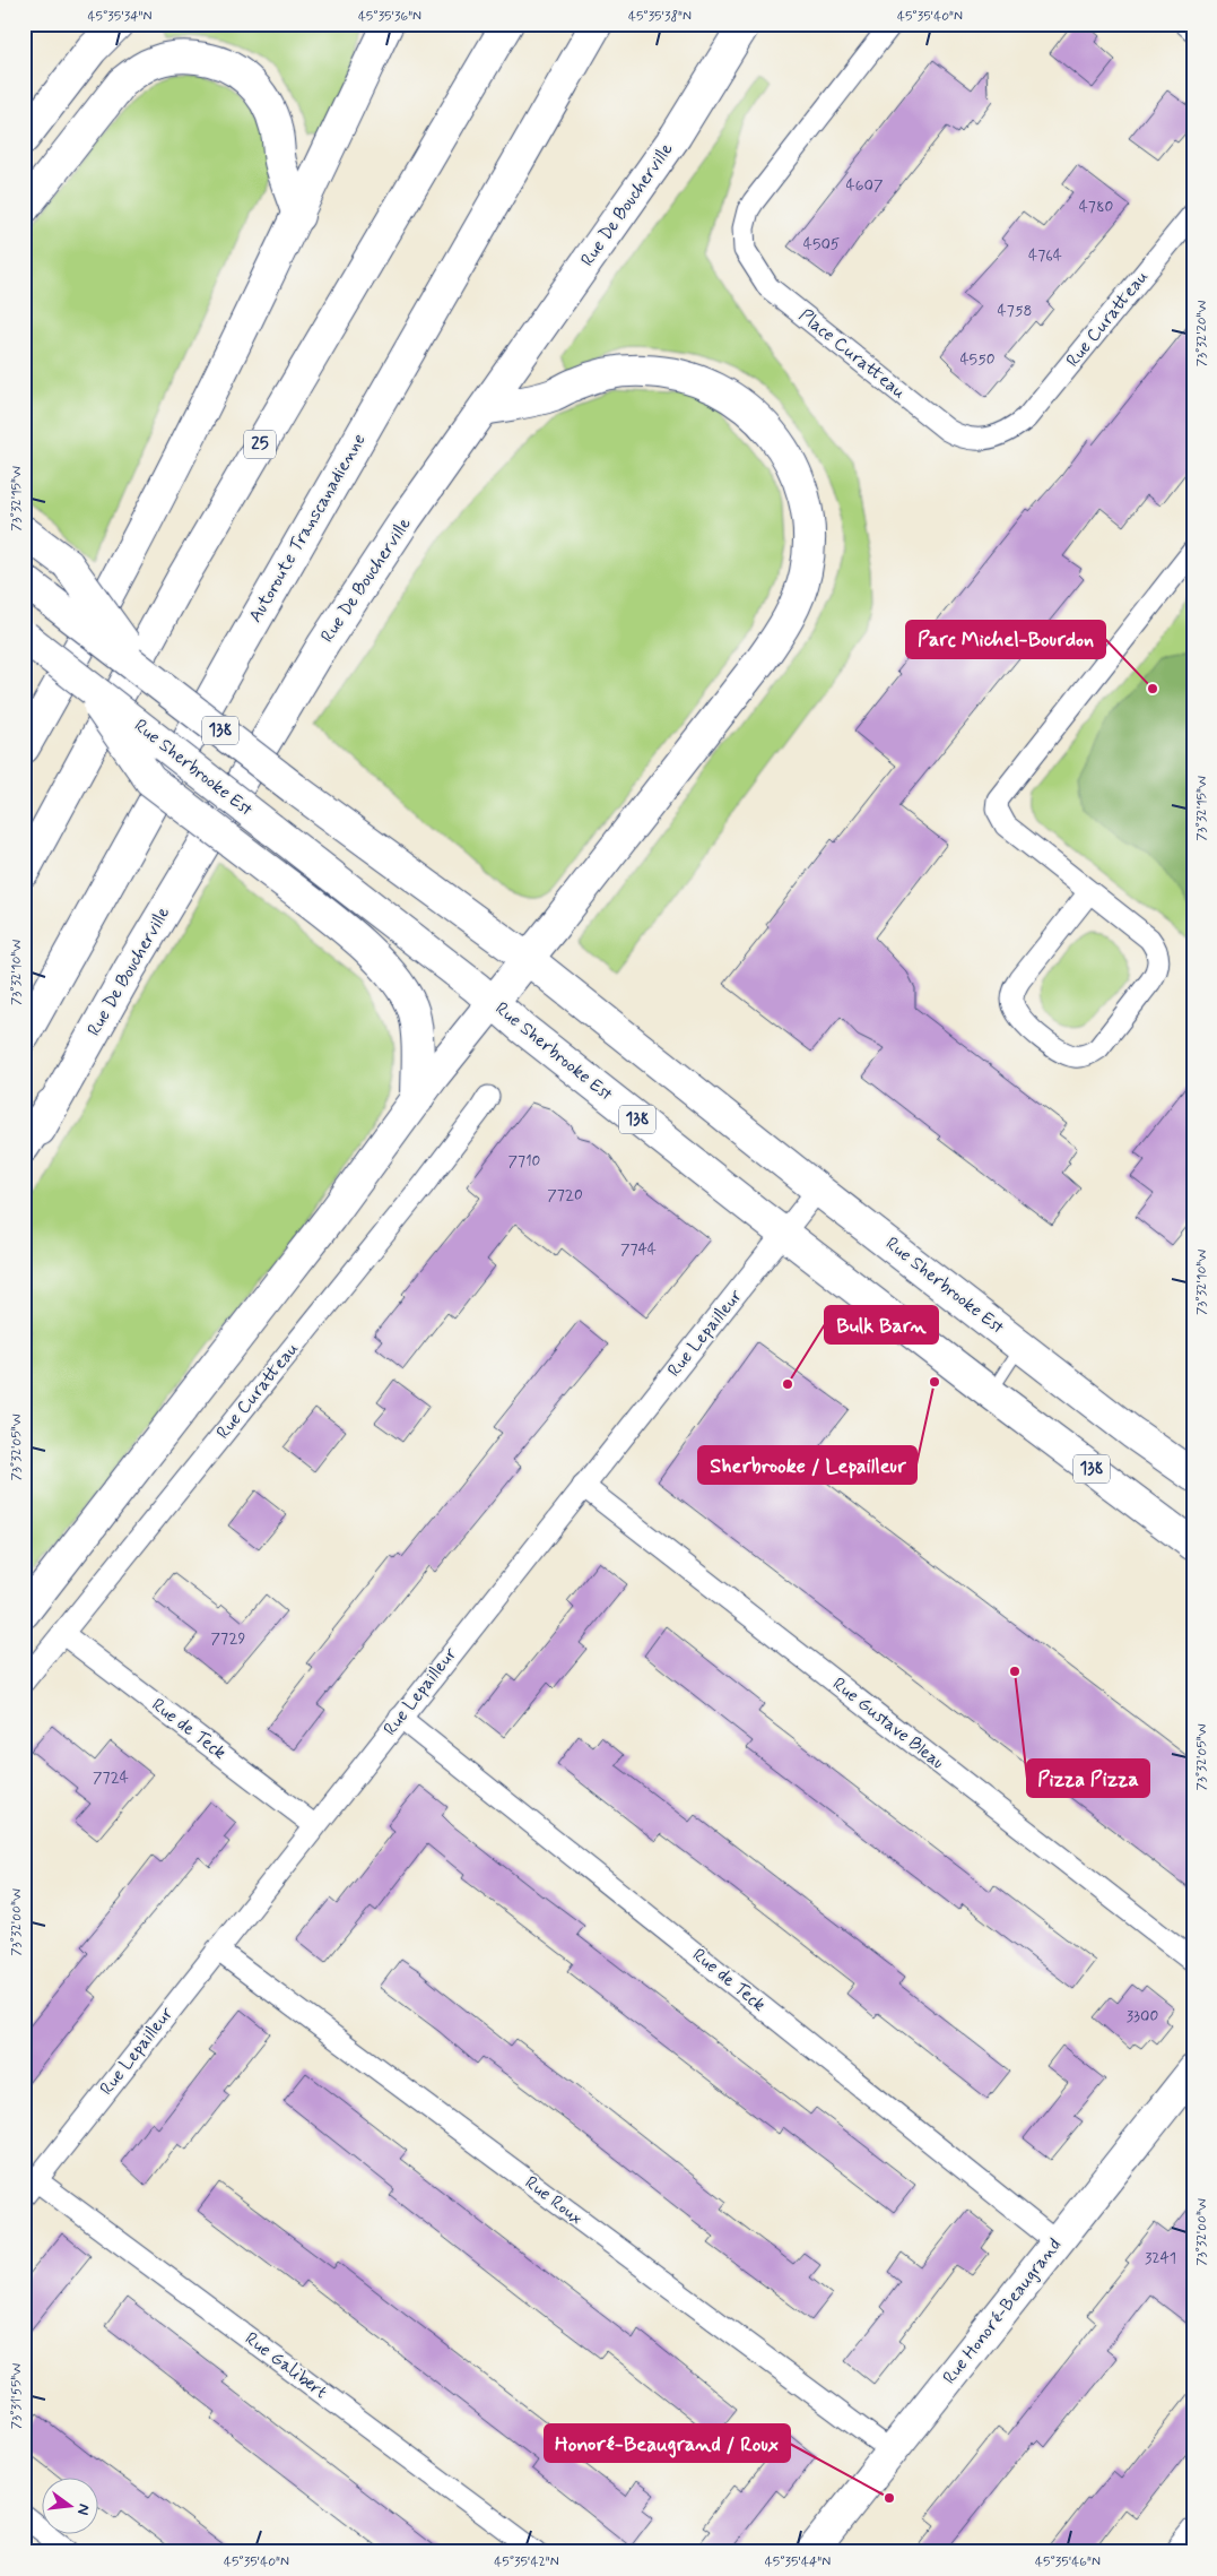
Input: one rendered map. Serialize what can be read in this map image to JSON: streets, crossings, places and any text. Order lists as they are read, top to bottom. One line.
{"streets":{"main road":["Rue De Boucherville","25","Autoroute Transcanadienne","138","Rue Sherbrooke Est","Rue Honoré-Beaugrand"],"street":["Rue Curatteau","Place Curatteau","Rue Lepailleur","Rue Gustave Bleau","Rue de Teck","Rue Roux","Rue Galibert"]},"crossings":[["Rue Curatteau","Place Curatteau"],["Rue Curatteau","Rue de Teck"],["Rue Sherbrooke Est","Rue Lepailleur"],["Rue Lepailleur","Rue Gustave Bleau"],["Rue Lepailleur","Rue de Teck"],["Rue Lepailleur","Rue Roux"],["Rue Lepailleur","Rue Galibert"],["Rue de Teck","Rue Honoré-Beaugrand"],["Rue Roux","Rue Honoré-Beaugrand"]],"places":["Parc Michel-Bourdon","Sherbrooke / Lepailleur","Bulk Barn","Pizza Pizza","Honoré-Beaugrand / Roux"],"house_numbers":["4607","4780","4505","4764","4758","4550","7710","7720","7744","7729","7724","3300","3241"],"north":"right","coordinates":["45°35'34\"N","45°35'36\"N","45°35'38\"N","45°35'40\"N","73°32'20\"W","73°32'15\"W","73°32'10\"W","73°32'05\"W","73°32'00\"W","73°31'55\"W","45°35'42\"N","45°35'44\"N","45°35'46\"N"]}
